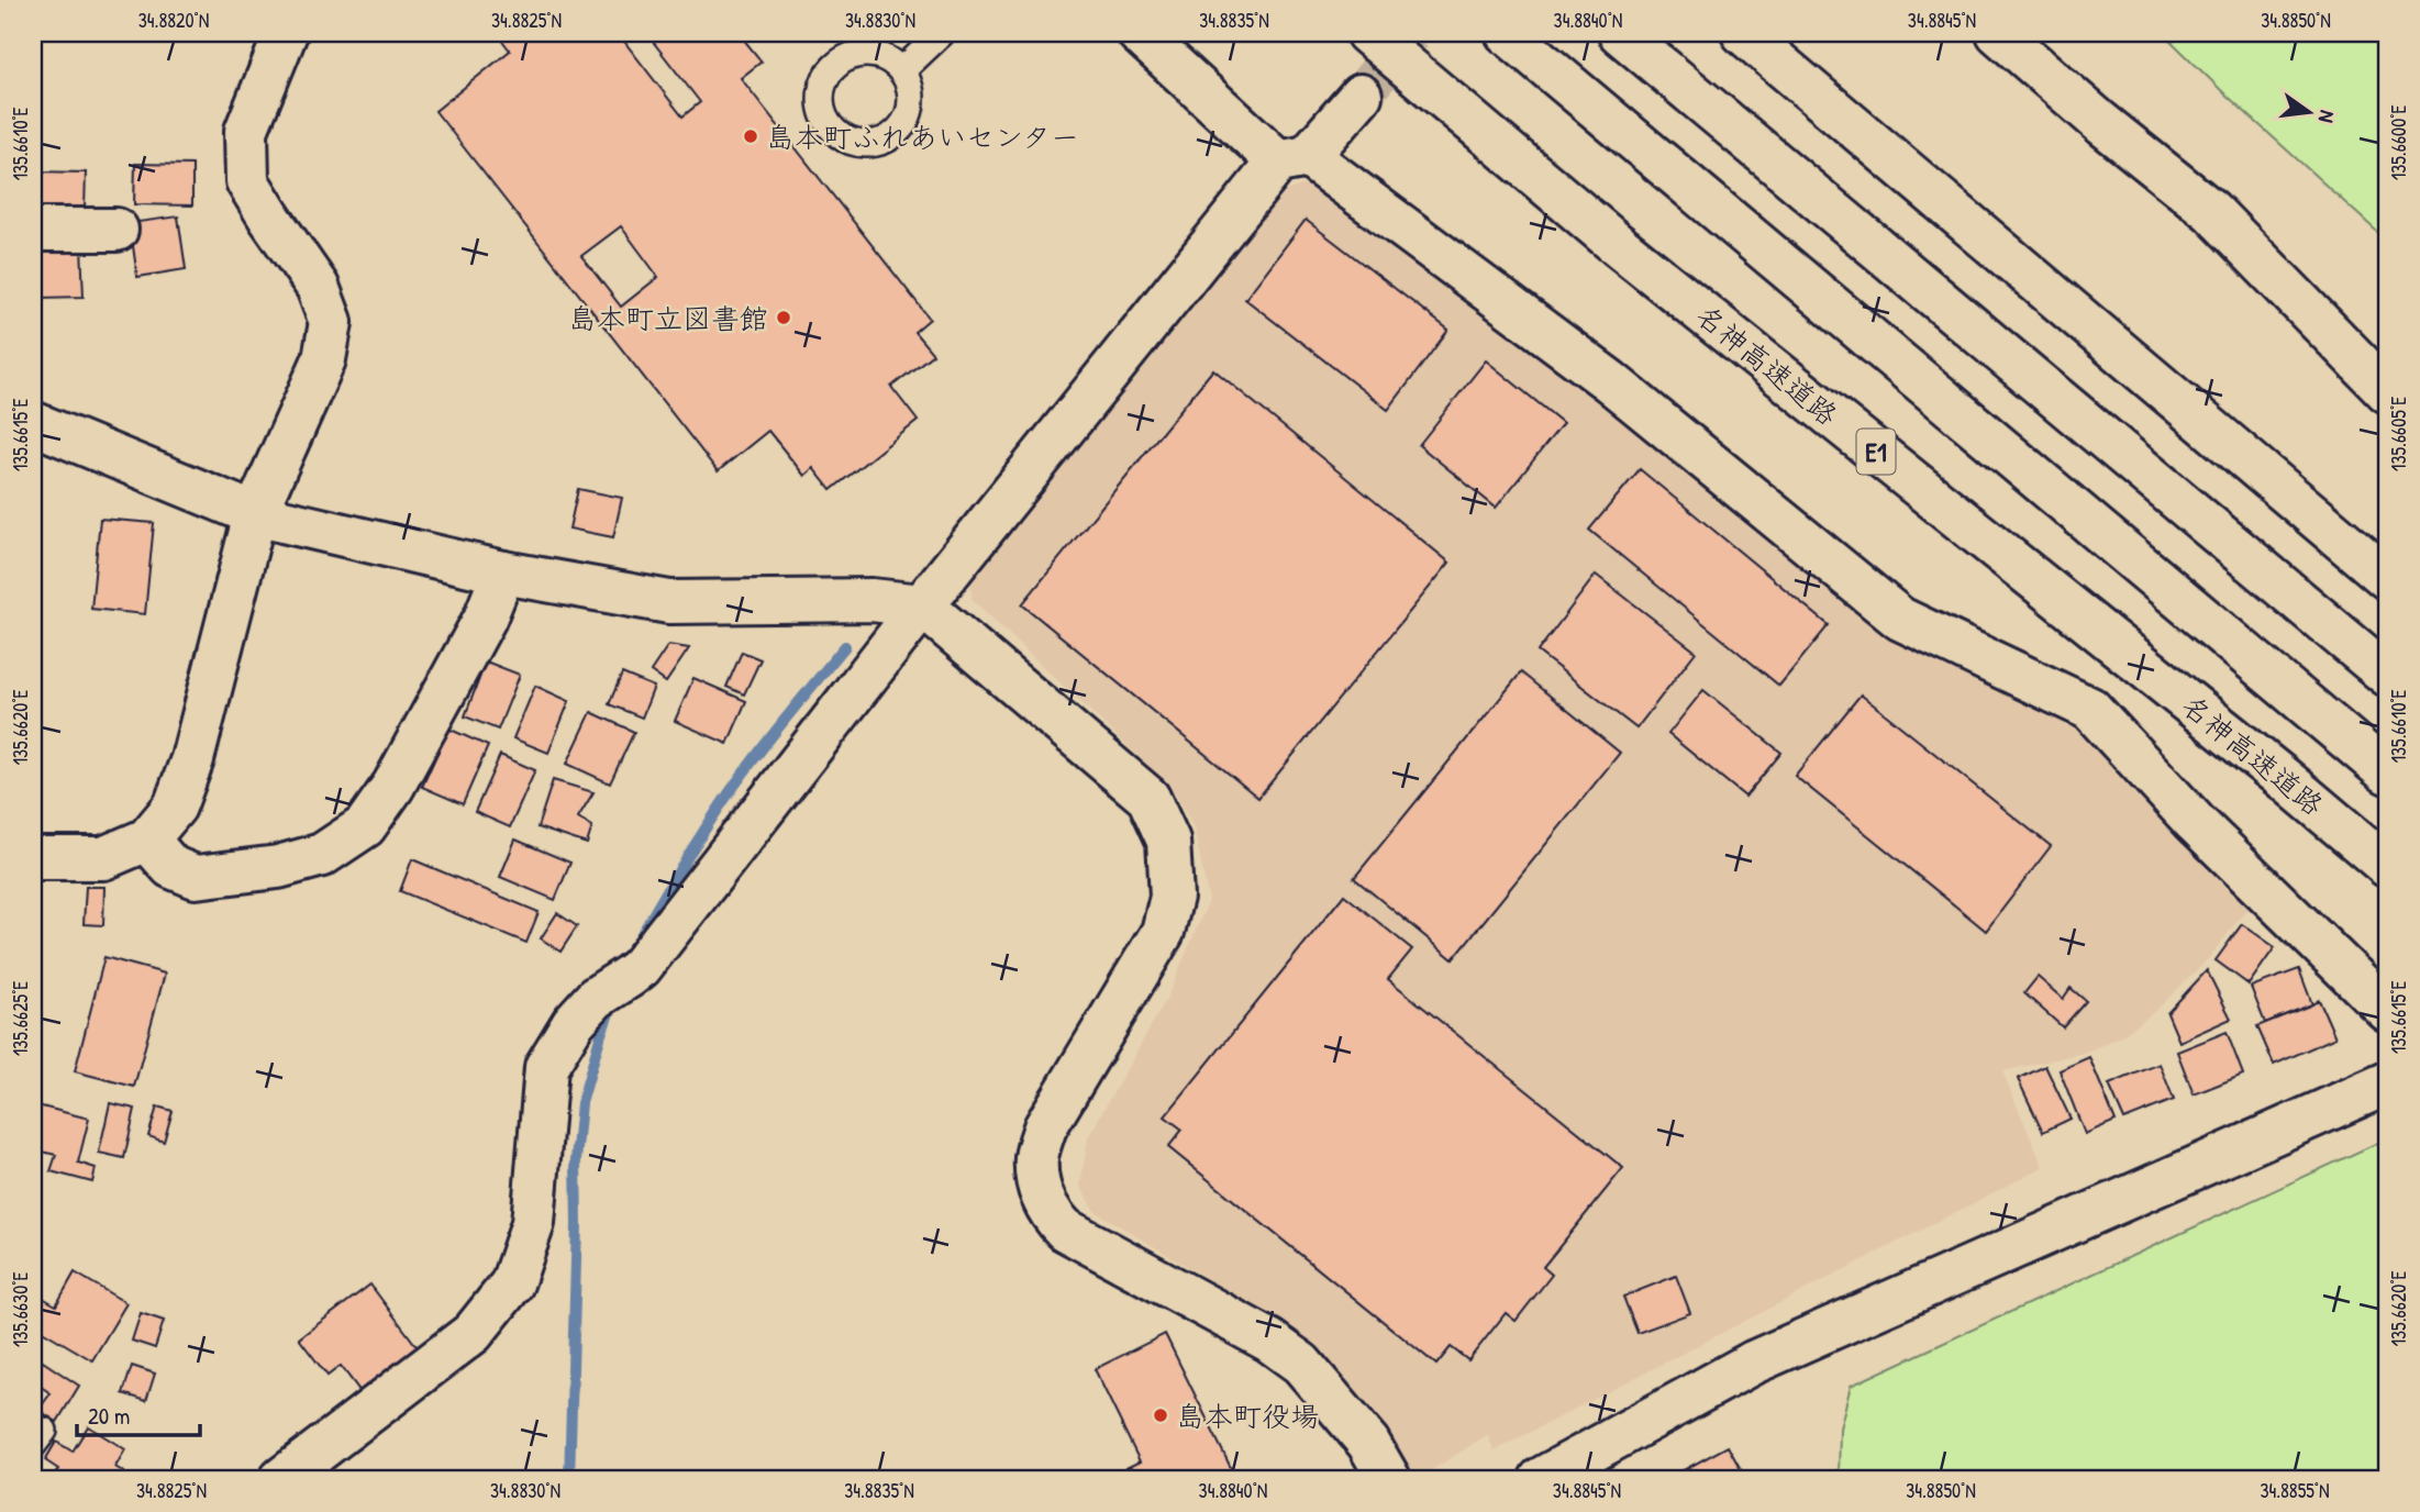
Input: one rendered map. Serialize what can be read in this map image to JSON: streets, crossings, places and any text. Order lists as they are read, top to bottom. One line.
{"streets":{"main road":["名神高速道路","E1"]},"places":["島本町ふれあいセンター","島本町立図書館","島本町役場"],"scale_bar":"20 m","north":"right","coordinates":["34.8820°N","34.8825°N","34.8830°N","34.8835°N","34.8840°N","34.8845°N","34.8850°N","135.6600°E","135.6610°E","135.6605°E","135.6615°E","135.6620°E","135.6625°E","135.6630°E","34.8855°N"]}
